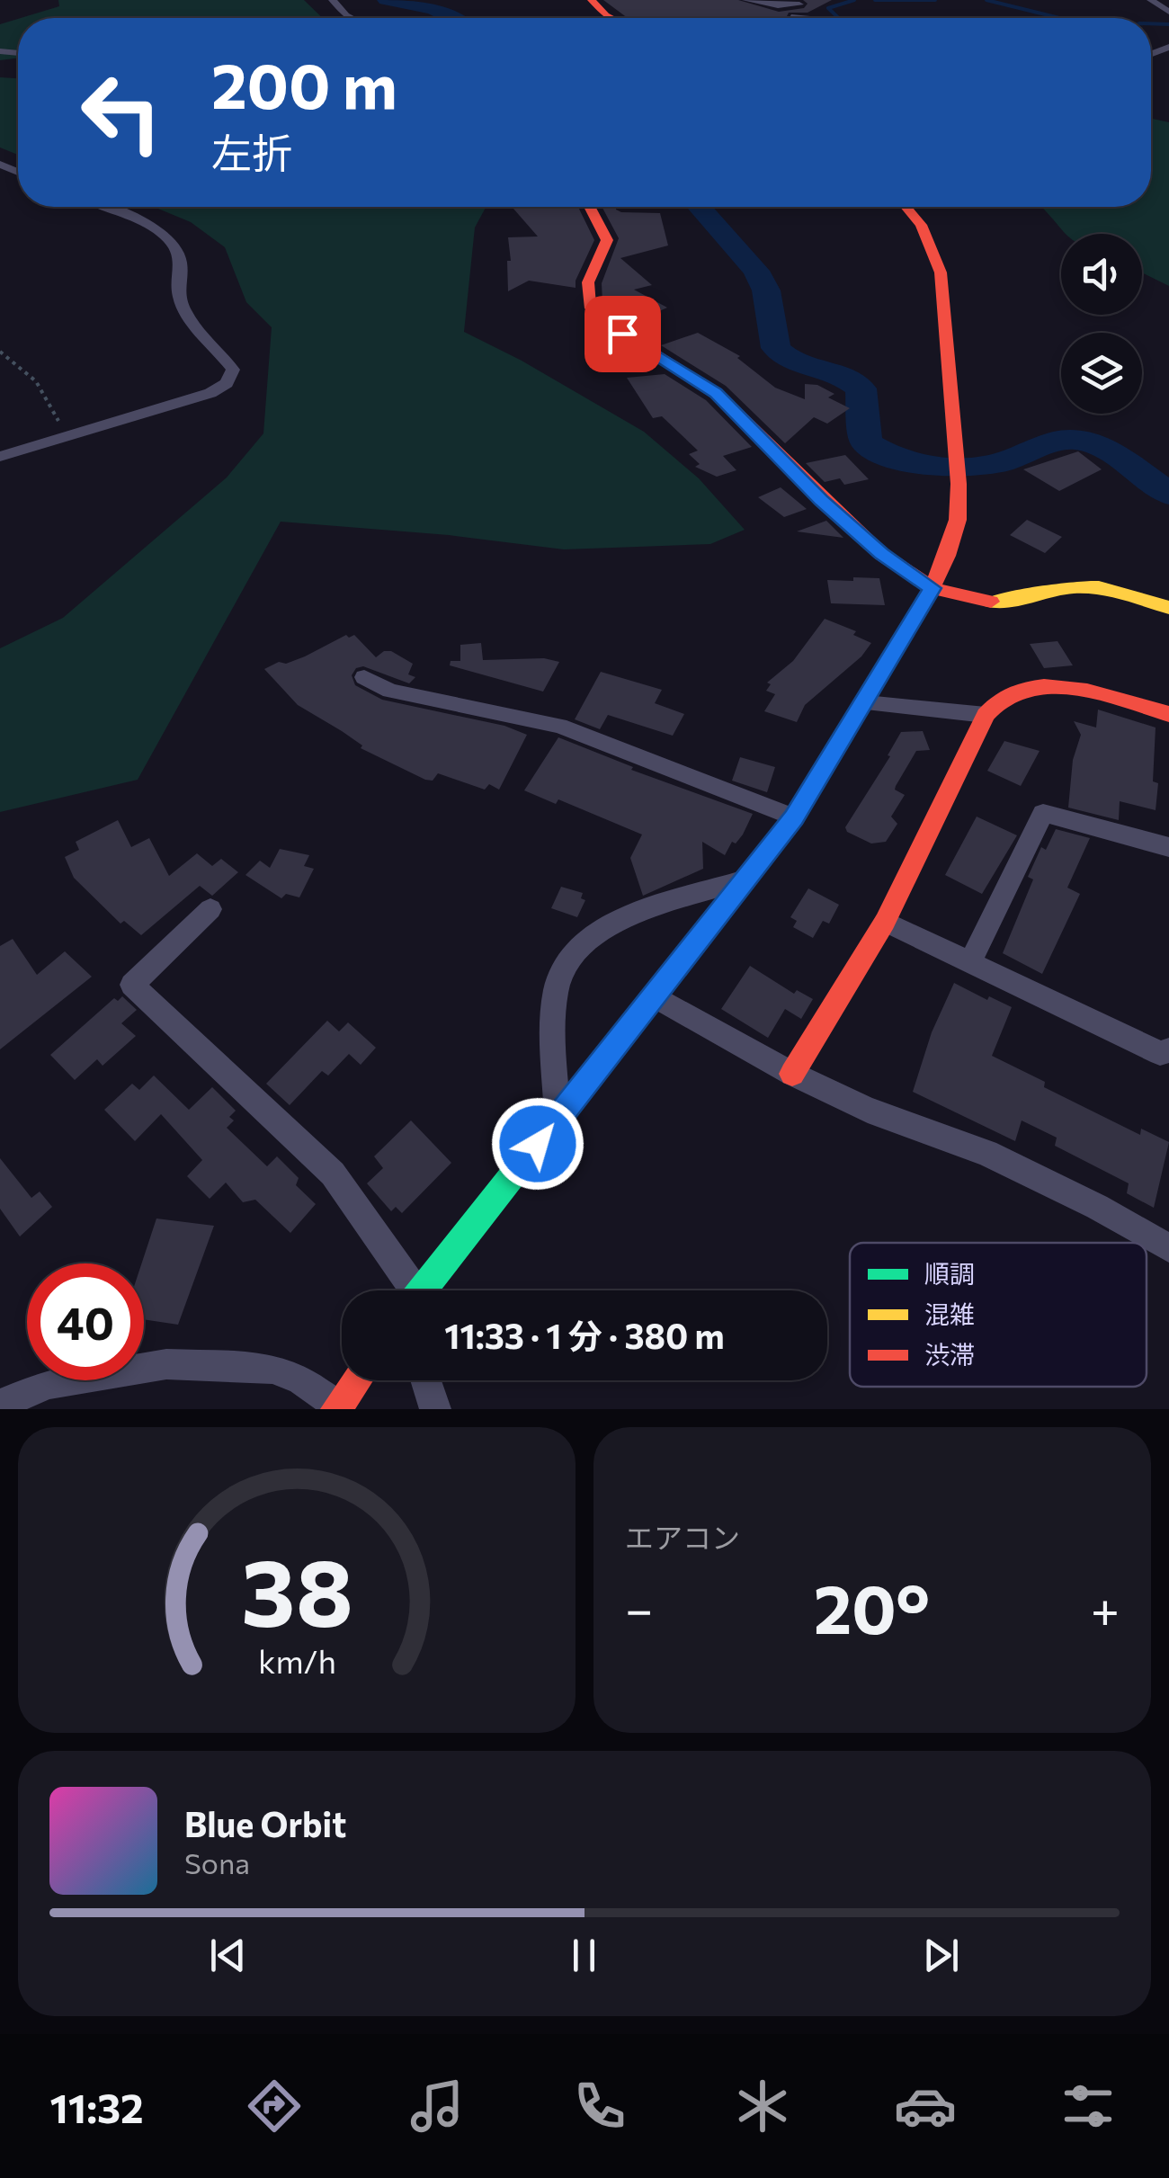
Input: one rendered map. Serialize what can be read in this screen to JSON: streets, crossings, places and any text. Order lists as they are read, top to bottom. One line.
{"legend":["順調","混雑","渋滞"],"page":{"turn":["200 m","左折"],"limit":"40","trip":"11:33 · 1 分 · 380 m","tile":"エアコン","heat":["−","20°","+"],"song":["Blue Orbit","Sona"],"tabs":"11:32","gauge":["38","km/h"]}}
